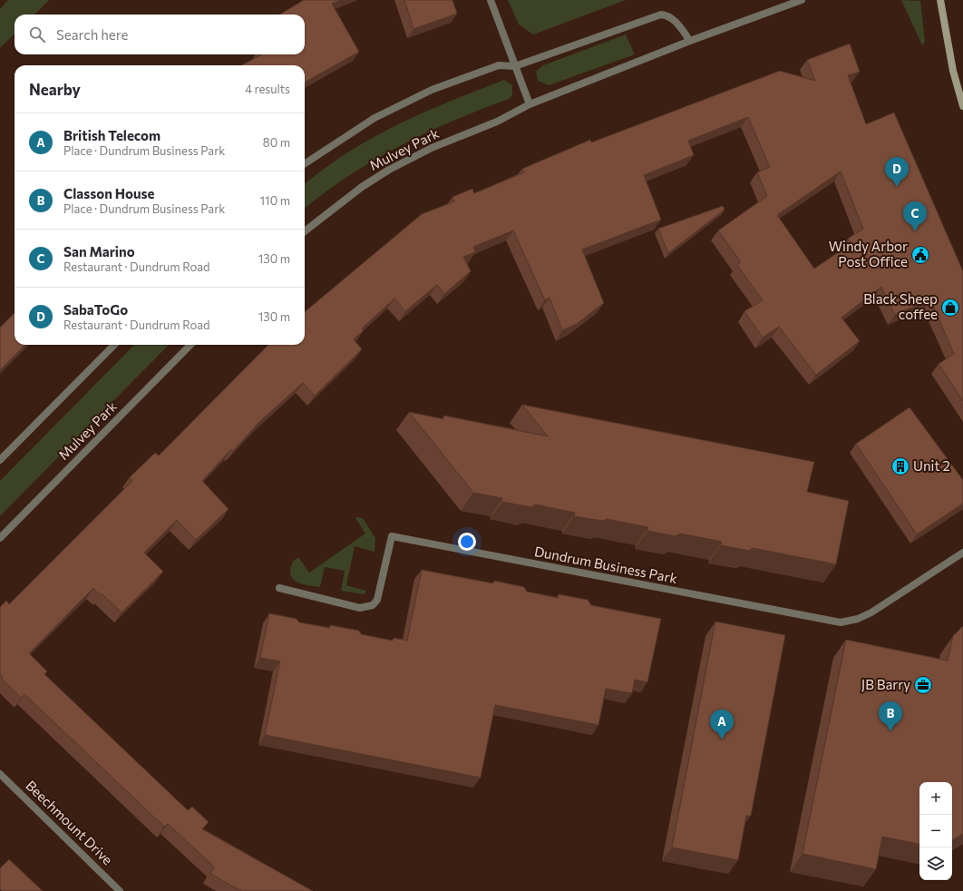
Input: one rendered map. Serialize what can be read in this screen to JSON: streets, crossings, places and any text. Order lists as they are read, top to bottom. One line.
{"streets":{"street":["Mulvey Park","Dundrum Business Park","Beechmount Drive"]},"places":{"public building":["Windy Arbor Post Office"],"shop":["Black Sheep coffee"],"building":["Unit 2"],"office":["JB Barry"]},"page":{"search":"Search here","heading":["Nearby","4 results"],"list":[{"mark":"A","name":"British Telecom","note":"Place · Dundrum Business Park","value":"80 m"},{"mark":"B","name":"Classon House","note":"Place · Dundrum Business Park","value":"110 m"},{"mark":"C","name":"San Marino","note":"Restaurant · Dundrum Road","value":"130 m"},{"mark":"D","name":"SabaToGo","note":"Restaurant · Dundrum Road","value":"130 m"}],"pins":["D","C","B","A"],"map_buttons":["+","−"]}}
